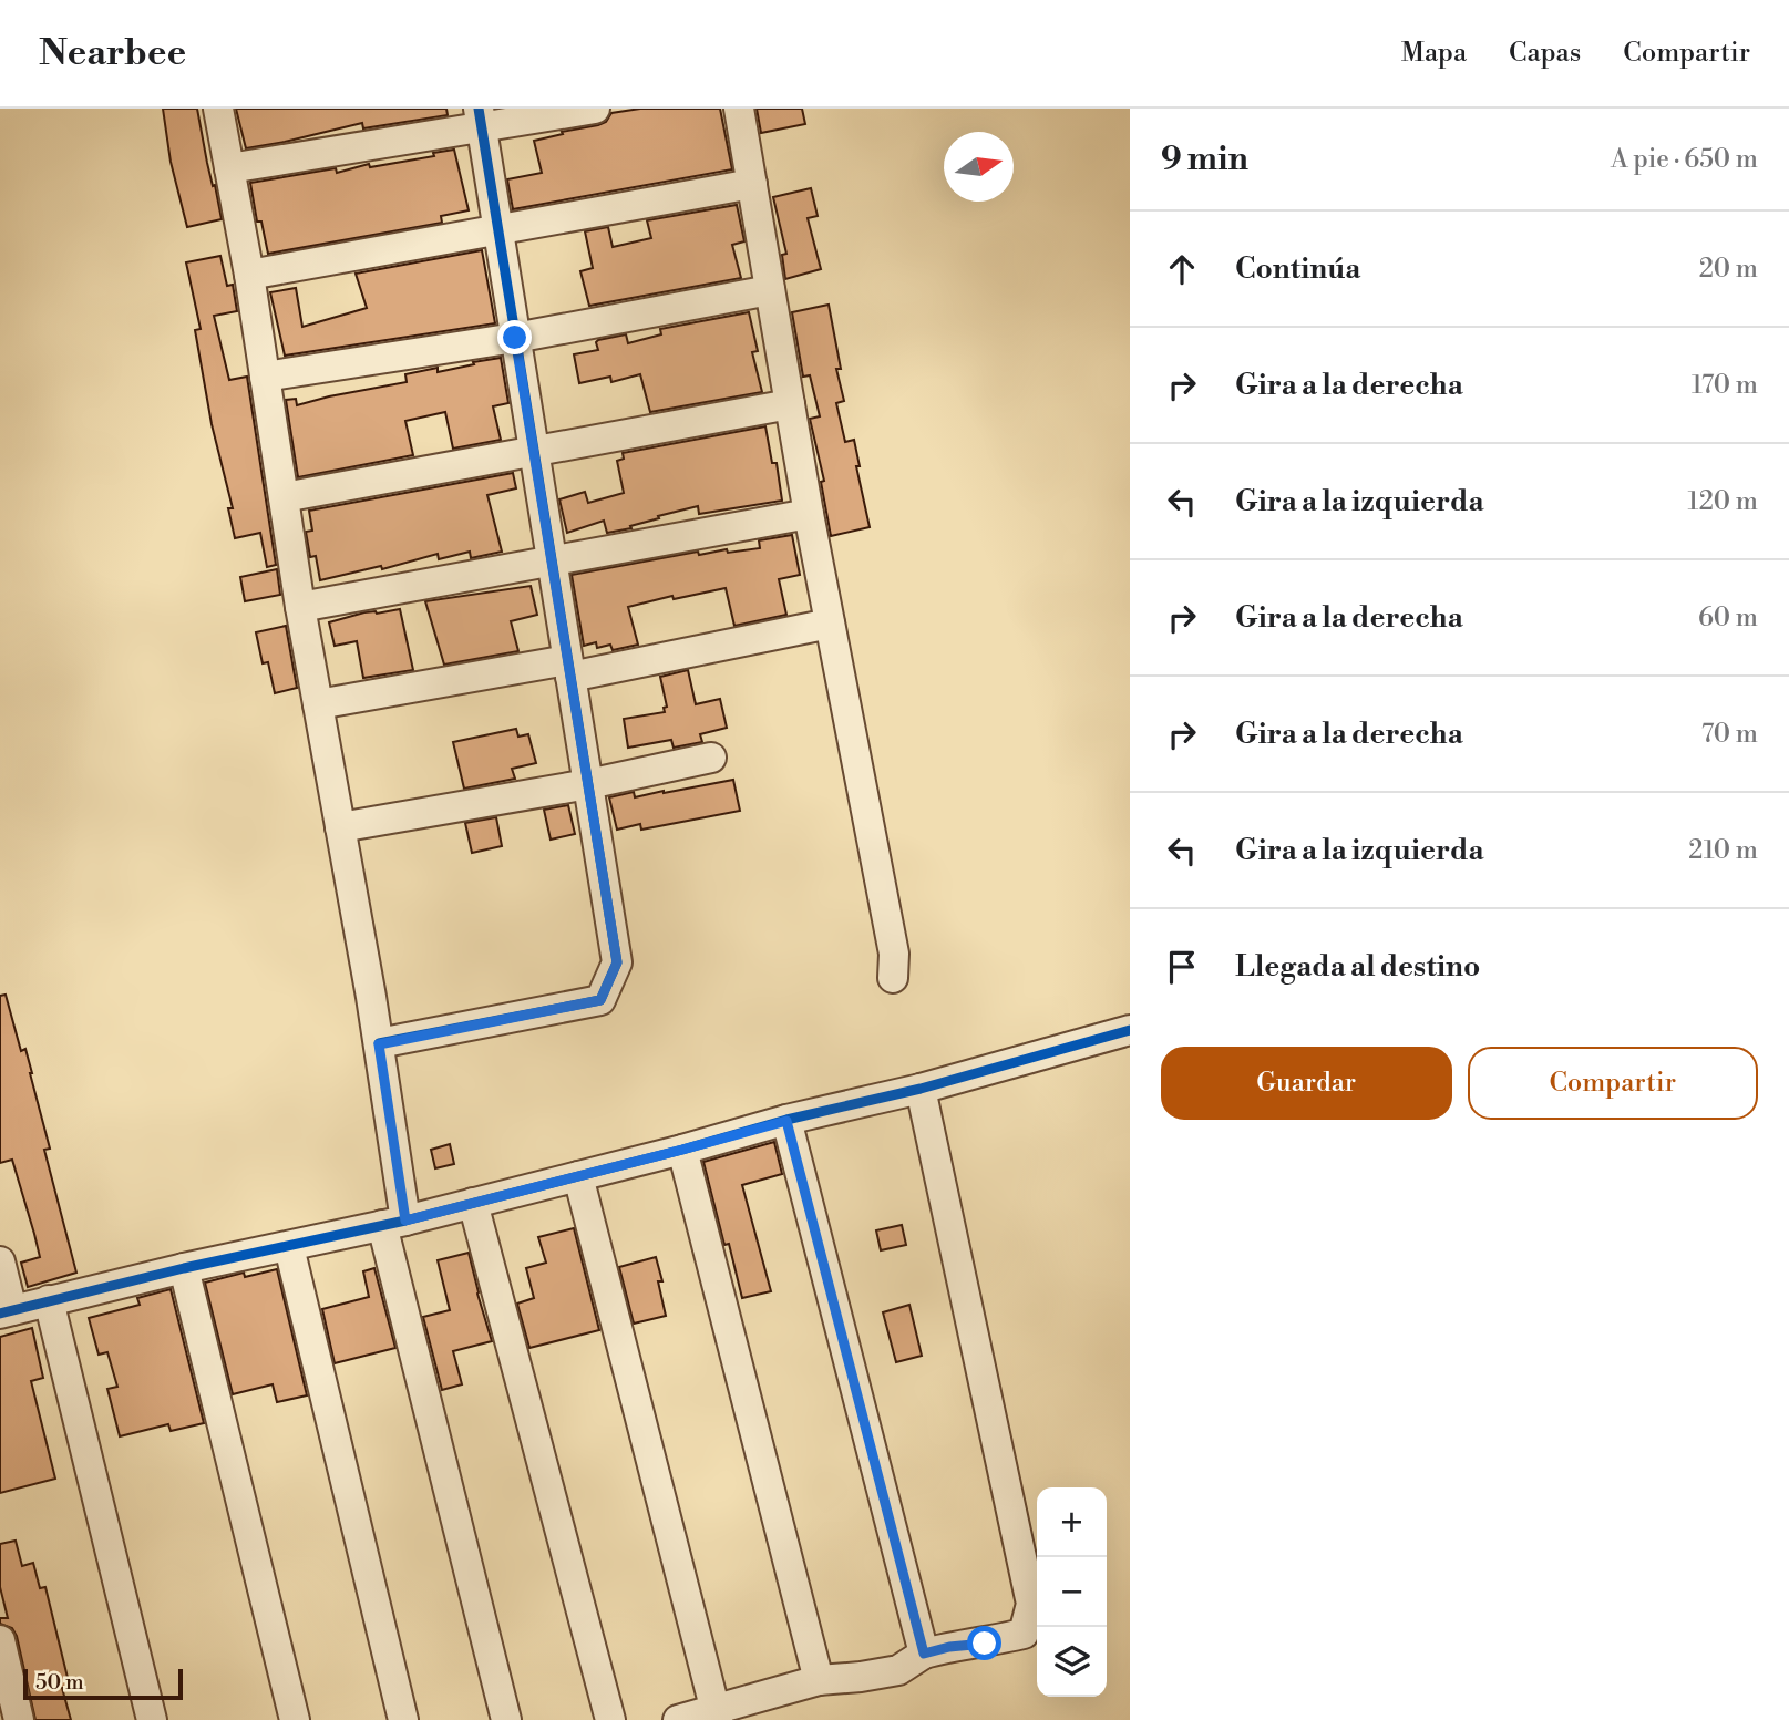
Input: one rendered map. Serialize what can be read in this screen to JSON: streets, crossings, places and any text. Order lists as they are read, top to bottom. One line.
{"scale_bar":"50 m","north":"right","page":{"header":"Nearbee","nav":["Mapa","Capas","Compartir"],"heading":["9 min","A pie · 650 m"],"list":[["Continúa","20 m"],["Gira a la derecha","170 m"],["Gira a la izquierda","120 m"],["Gira a la derecha","60 m"],["Gira a la derecha","70 m"],["Gira a la izquierda","210 m"],"Llegada al destino"],"buttons":["Guardar","Compartir"],"map_buttons":["+","−"],"scale":"50 m"}}
